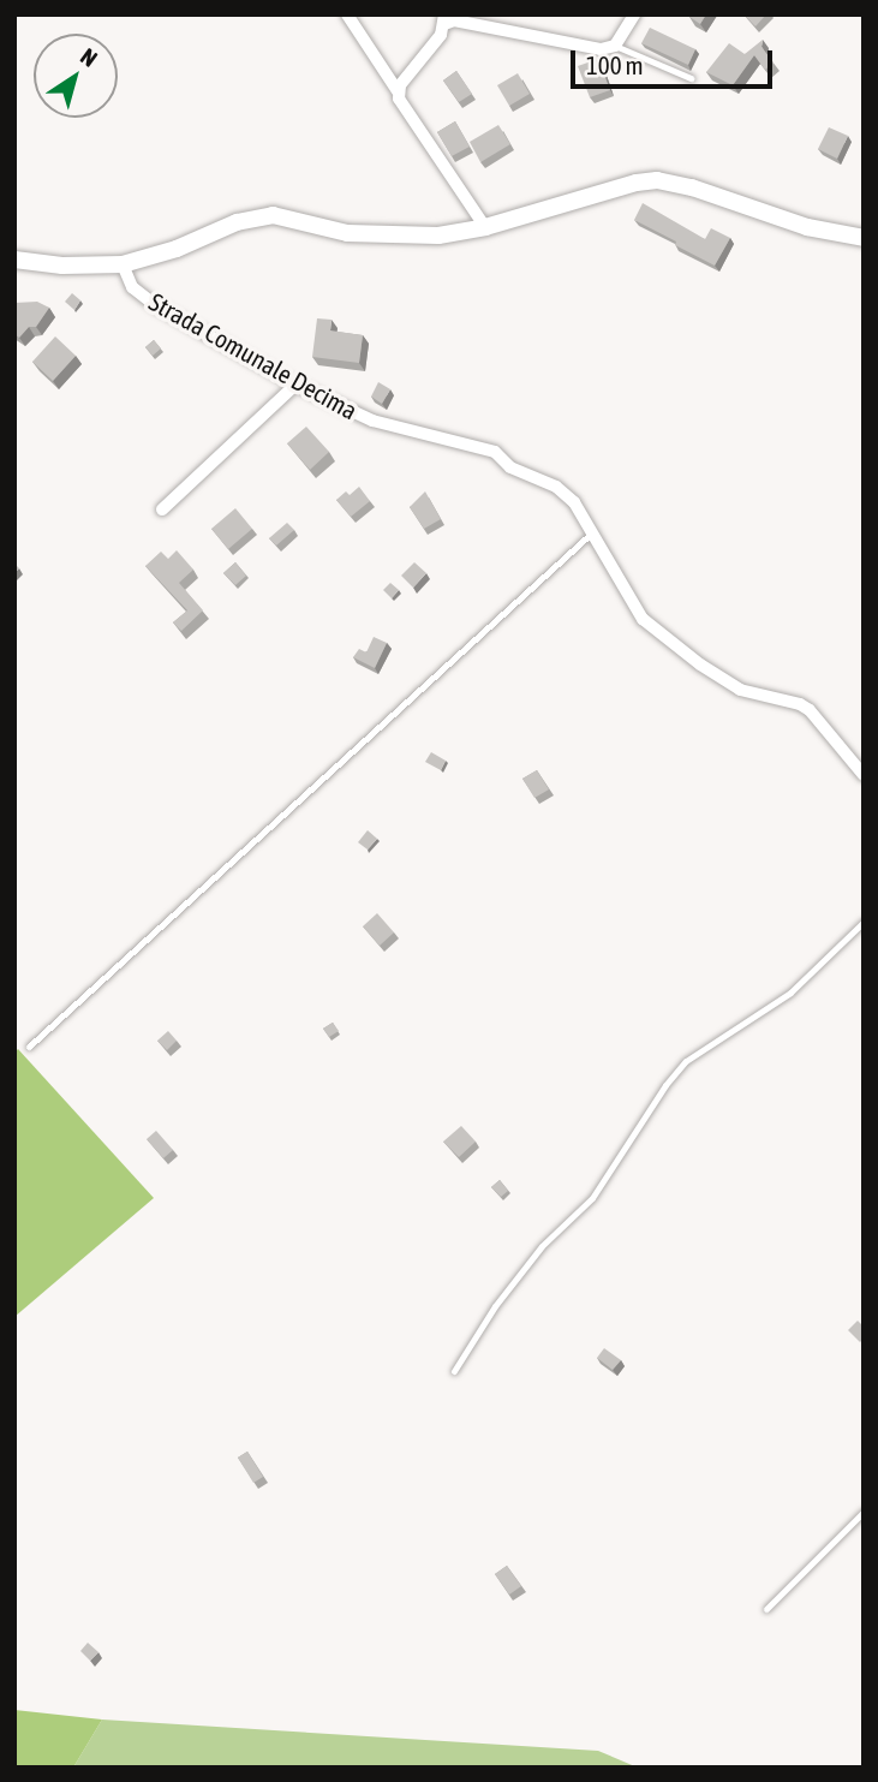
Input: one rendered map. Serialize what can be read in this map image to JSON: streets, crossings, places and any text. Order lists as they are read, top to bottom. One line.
{"streets":{"street":["Strada Comunale Decima"]},"scale_bar":"100 m","north":"top right"}
